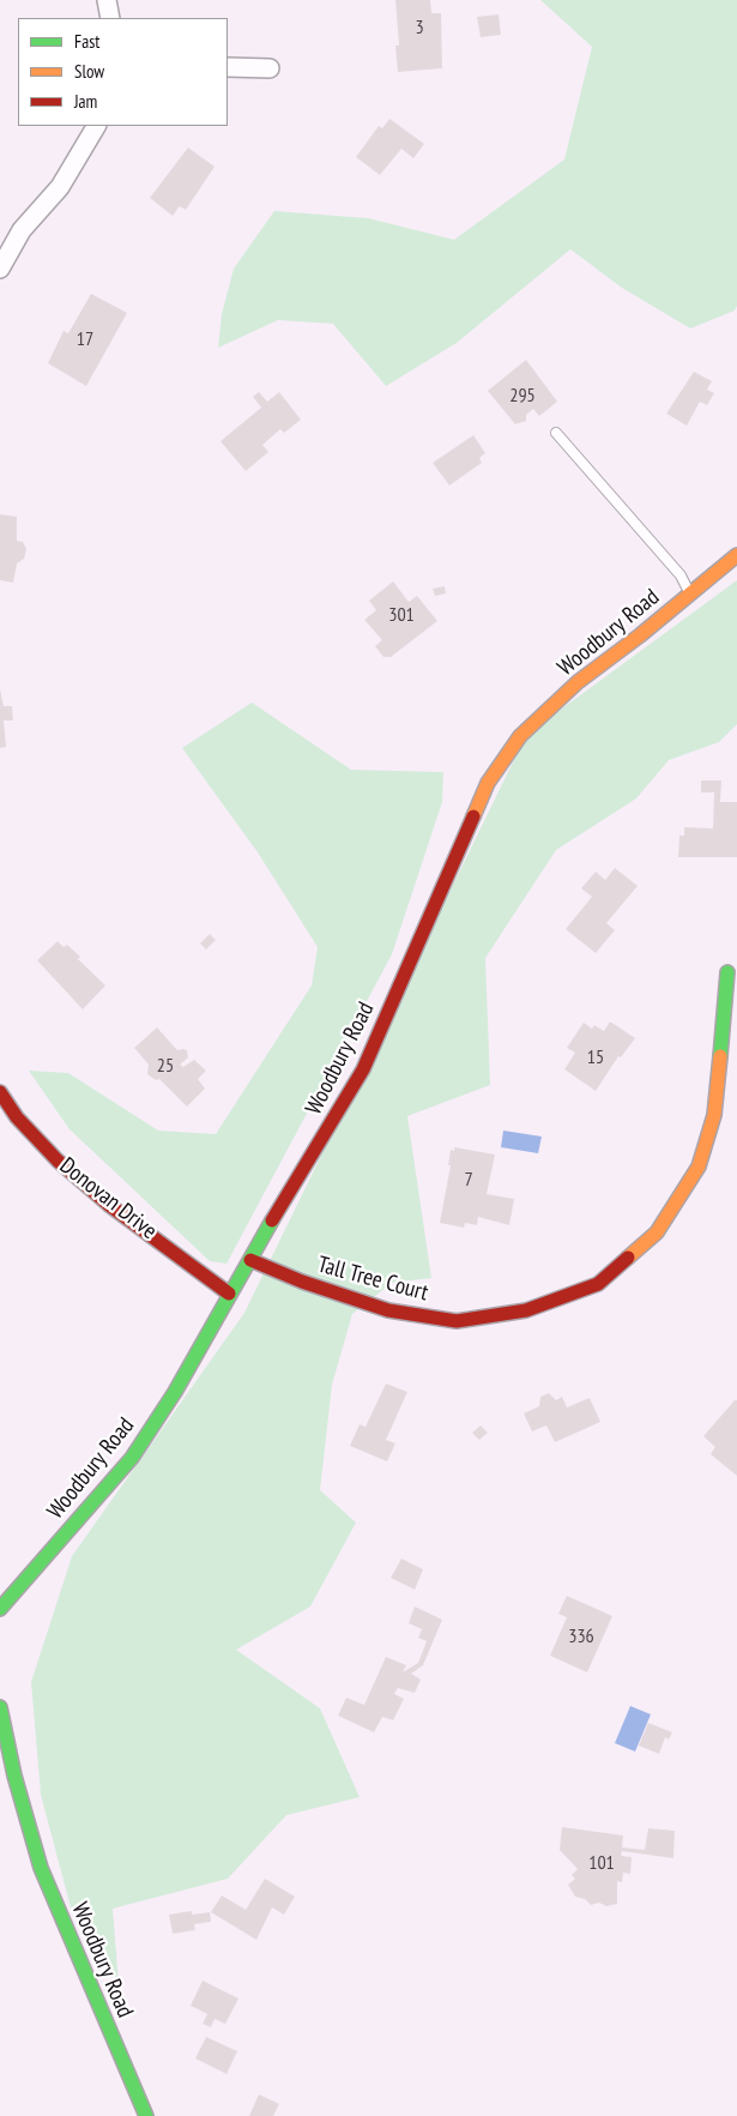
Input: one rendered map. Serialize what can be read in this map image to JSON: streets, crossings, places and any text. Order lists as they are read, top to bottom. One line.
{"streets":{"main road":["Woodbury Road","Donovan Drive","Tall Tree Court"]},"crossings":[["Woodbury Road","Donovan Drive"],["Woodbury Road","Tall Tree Court"]],"house_numbers":["3","17","295","301","15","25","7","336","101"],"legend":["Fast","Slow","Jam"]}
